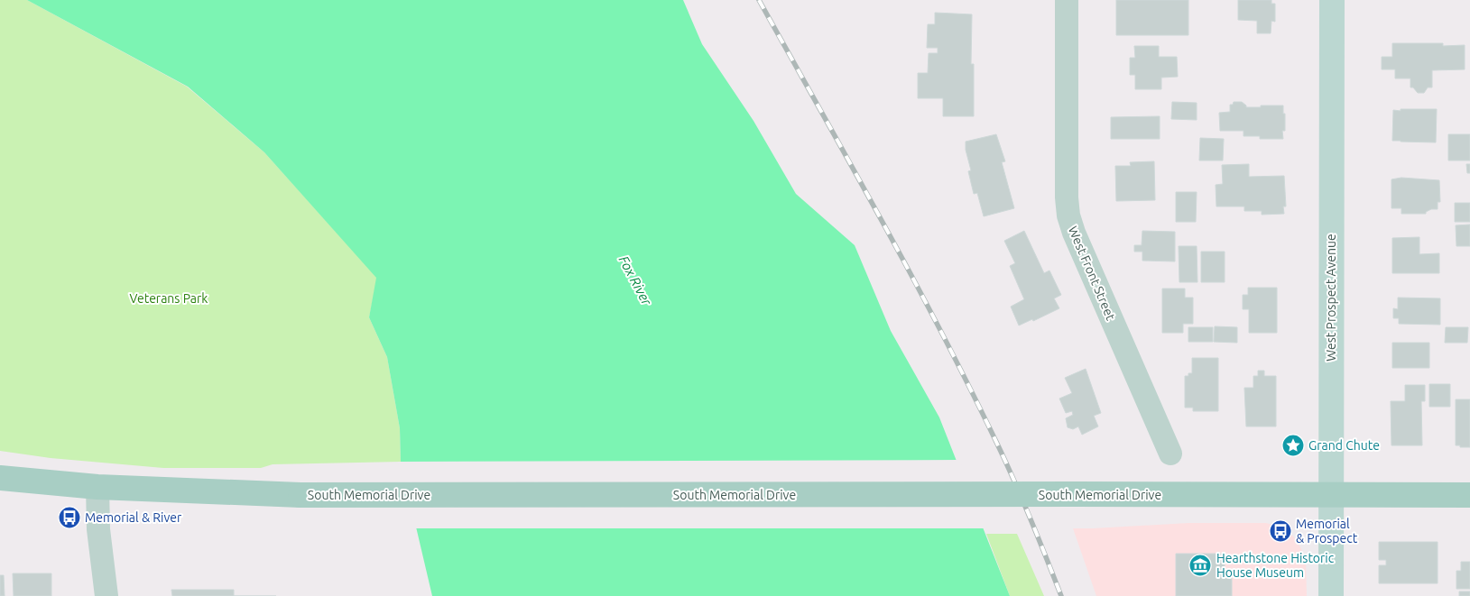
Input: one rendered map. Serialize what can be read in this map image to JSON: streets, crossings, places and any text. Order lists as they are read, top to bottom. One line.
{"streets":{"main road":["West Prospect Avenue","South Memorial Drive"],"street":["West Front Street"]},"crossings":[["West Prospect Avenue","South Memorial Drive"]],"water":["Fox River"],"parks":["Veterans Park"],"places":{"place":["Grand Chute"],"bus stop":["Memorial & River","Memorial & Prospect"],"museum":["Hearthstone Historic House Museum"]}}
